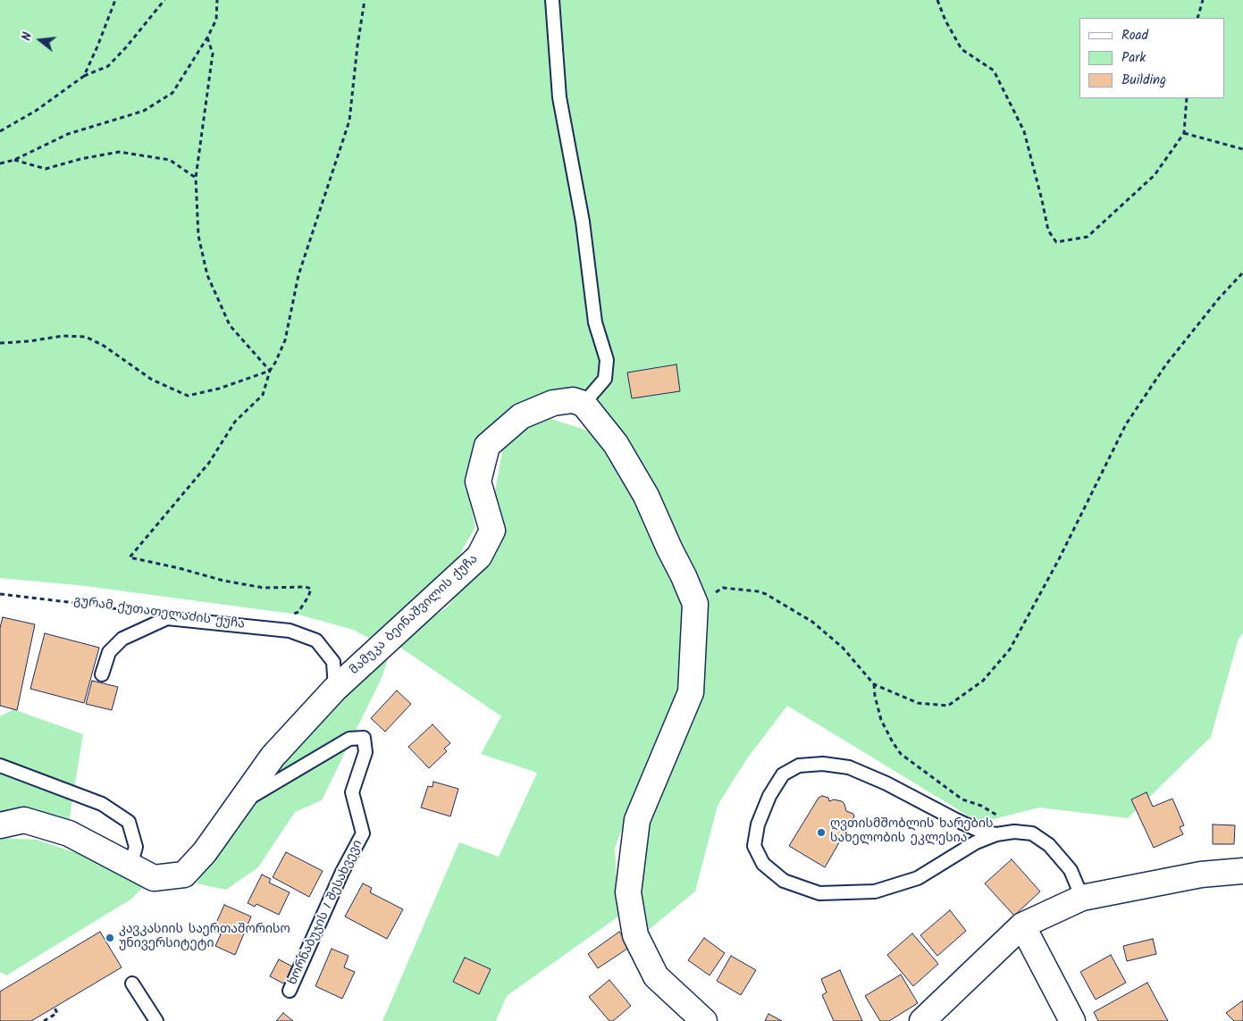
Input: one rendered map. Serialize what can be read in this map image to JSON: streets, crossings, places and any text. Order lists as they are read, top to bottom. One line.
{"streets":{"street":["მამუკა ბეინაშვილის ქუჩა"],"lane":["გურამ ქუთათელაძის ქუჩა","ხორნაბუჯის I შესახვევი"]},"crossings":[["გურამ ქუთათელაძის ქუჩა","მამუკა ბეინაშვილის ქუჩა"],["მამუკა ბეინაშვილის ქუჩა","ხორნაბუჯის I შესახვევი"]],"places":["ღვთისმშობლის ხარების სახელობის ეკლესია","კავკასიის საერთაშორისო უნივერსიტეტი"],"legend":["Road","Park","Building"],"north":"left"}
